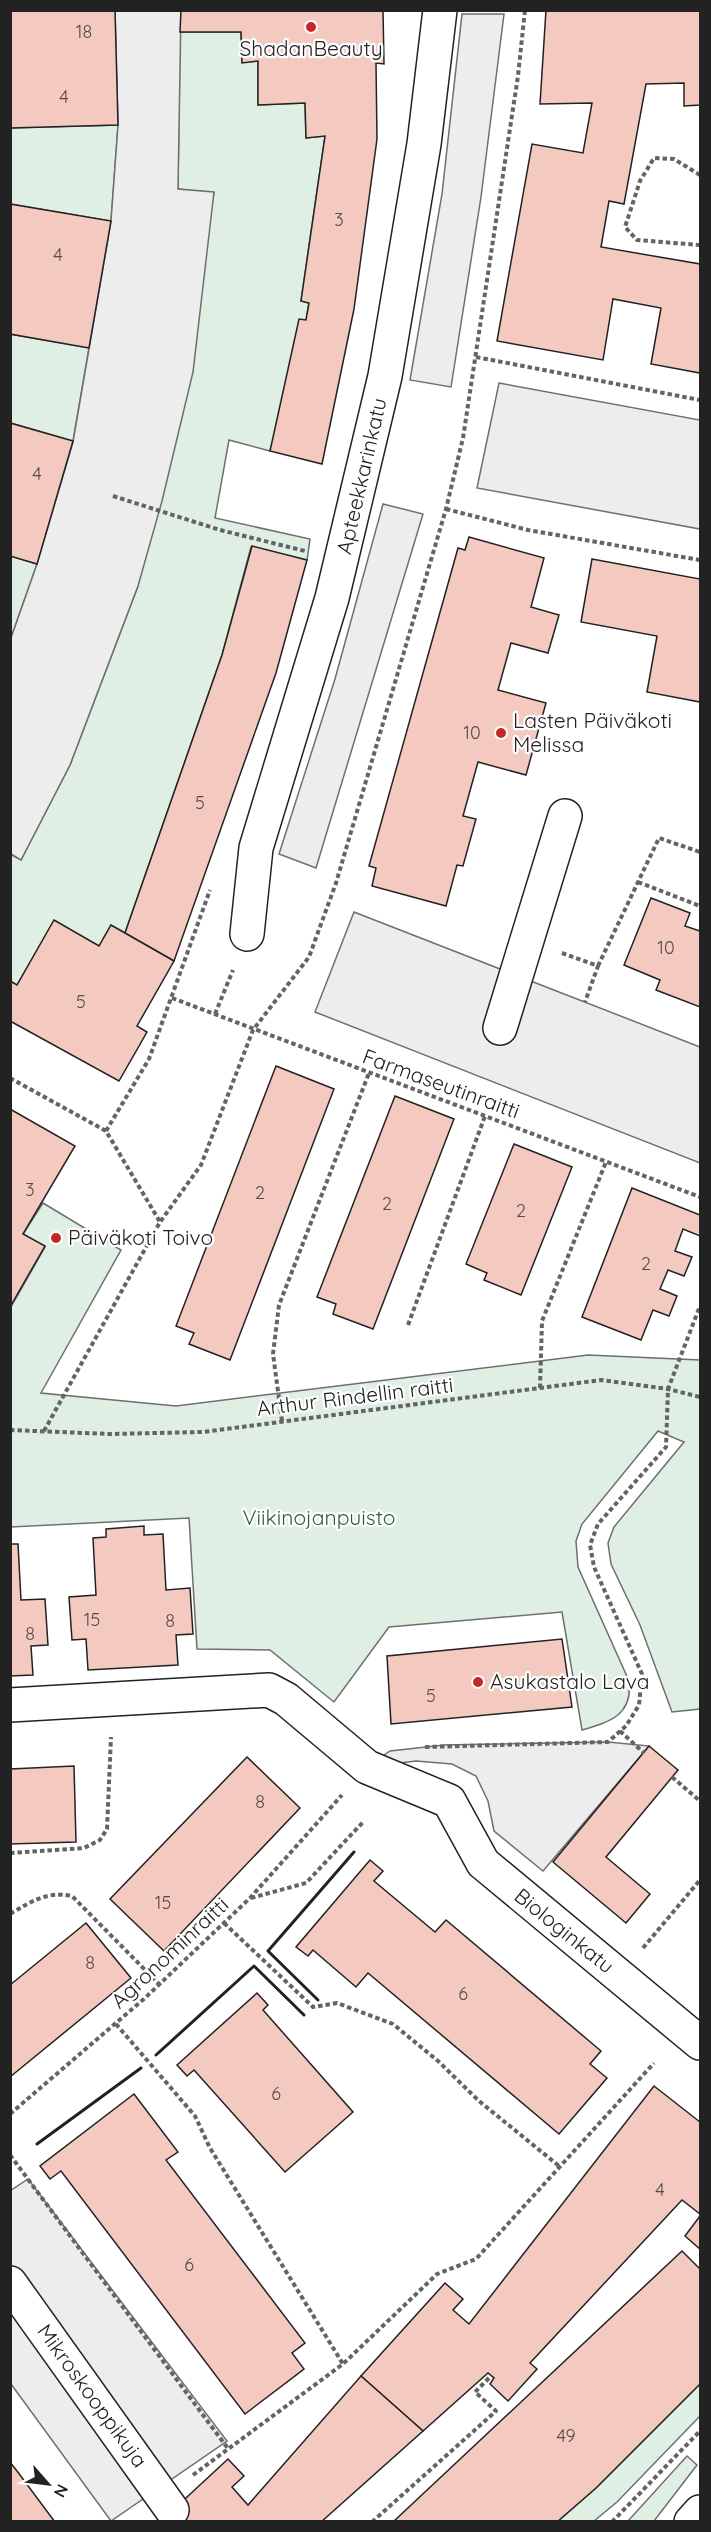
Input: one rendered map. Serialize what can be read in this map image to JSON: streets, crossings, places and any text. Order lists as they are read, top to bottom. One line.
{"streets":{"street":["Apteekkarinkatu","Biologinkatu","Mikroskooppikuja"],"path":["Farmaseutinraitti","Arthur Rindellin raitti","Agronominraitti"]},"parks":["Viikinojanpuisto"],"places":["ShadanBeauty","Lasten Päiväkoti Melissa","Päiväkoti Toivo","Asukastalo Lava"],"house_numbers":["18","4","3","4","4","10","5","10","5","3","2","2","2","2","15","8","8","5","8","15","8","6","6","4","6","49"],"north":"bottom right"}
